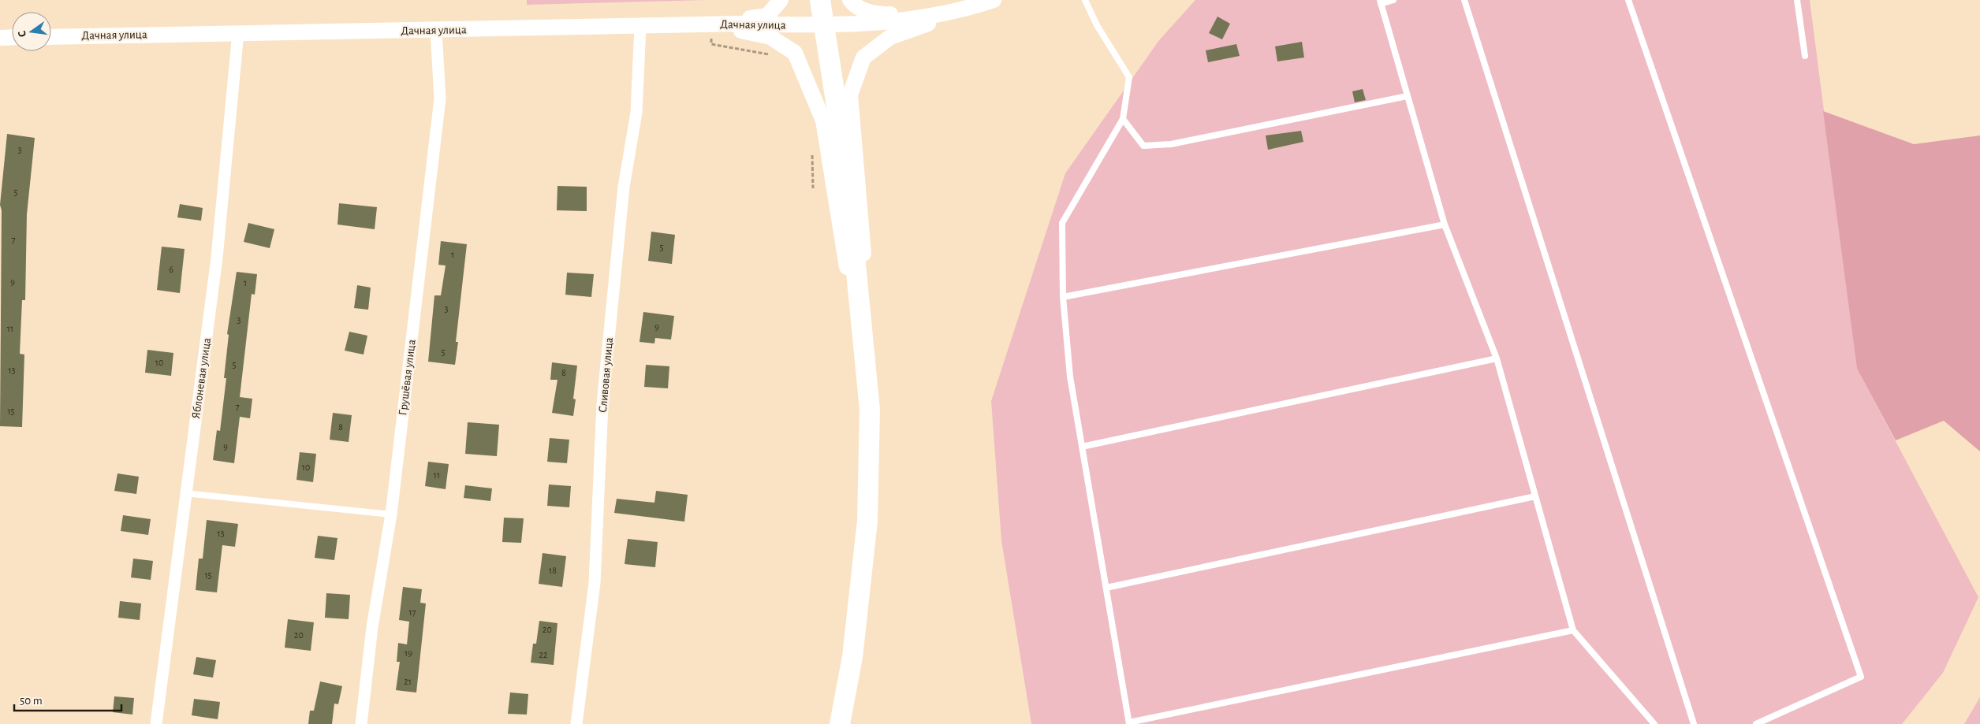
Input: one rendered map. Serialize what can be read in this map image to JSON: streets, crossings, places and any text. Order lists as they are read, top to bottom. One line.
{"streets":{"main road":["Дачная улица"],"street":["Сливовая улица","Грушёвая улица","Яблоневая улица"]},"crossings":[["Дачная улица","Сливовая улица"],["Дачная улица","Грушёвая улица"],["Дачная улица","Яблоневая улица"]],"house_numbers":["3","5","7","5","1","6","9","1","3","3","9","11","5","10","5","13","8","7","15","8","9","10","11","13","18","15","17","20","20","19","22","21"],"scale_bar":"50 m","north":"left"}
